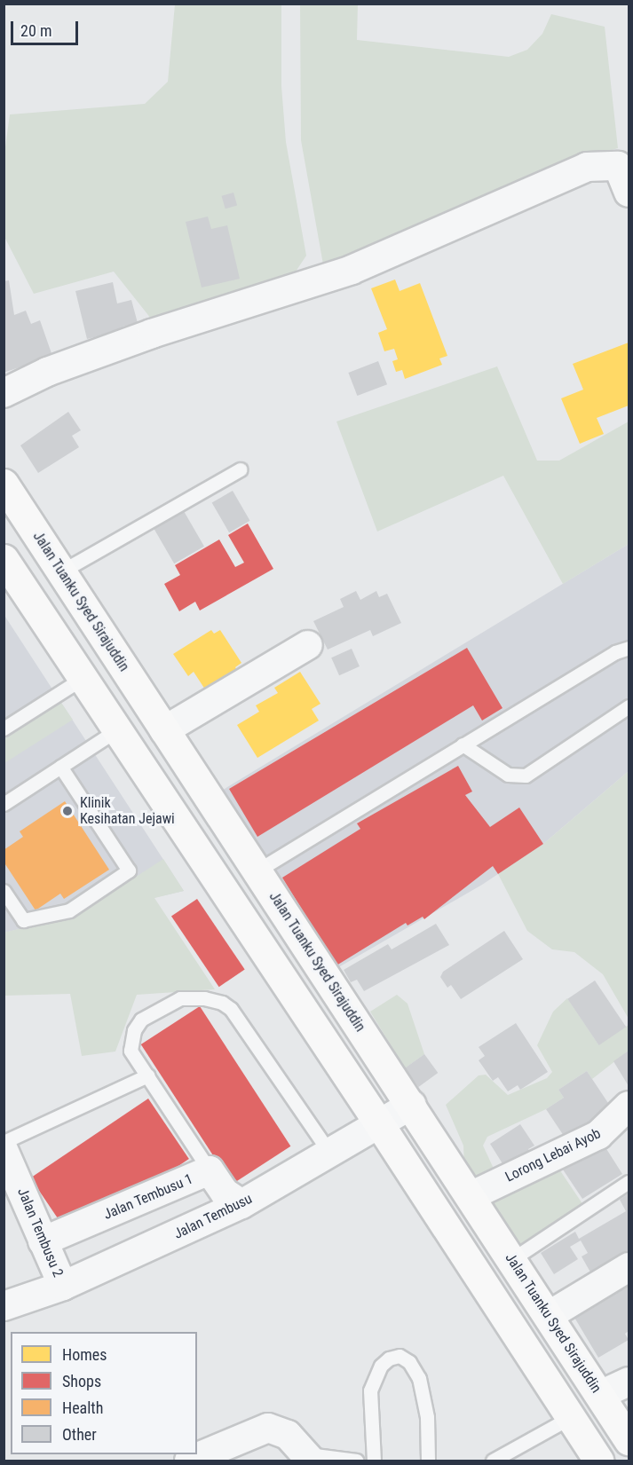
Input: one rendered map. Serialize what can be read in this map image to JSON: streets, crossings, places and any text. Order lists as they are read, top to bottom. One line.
{"streets":{"highway":["Jalan Tuanku Syed Sirajuddin"],"street":["Lorong Lebai Ayob","Jalan Tembusu 1","Jalan Tembusu","Jalan Tembusu 2"]},"crossings":[["Jalan Tuanku Syed Sirajuddin","Lorong Lebai Ayob"],["Jalan Tuanku Syed Sirajuddin","Jalan Tembusu"],["Jalan Tembusu 1","Jalan Tembusu"],["Jalan Tembusu 1","Jalan Tembusu 2"],["Jalan Tembusu","Jalan Tembusu 2"]],"places":["Klinik Kesihatan Jejawi"],"legend":["Homes","Shops","Health","Other"],"scale_bar":"20 m"}
